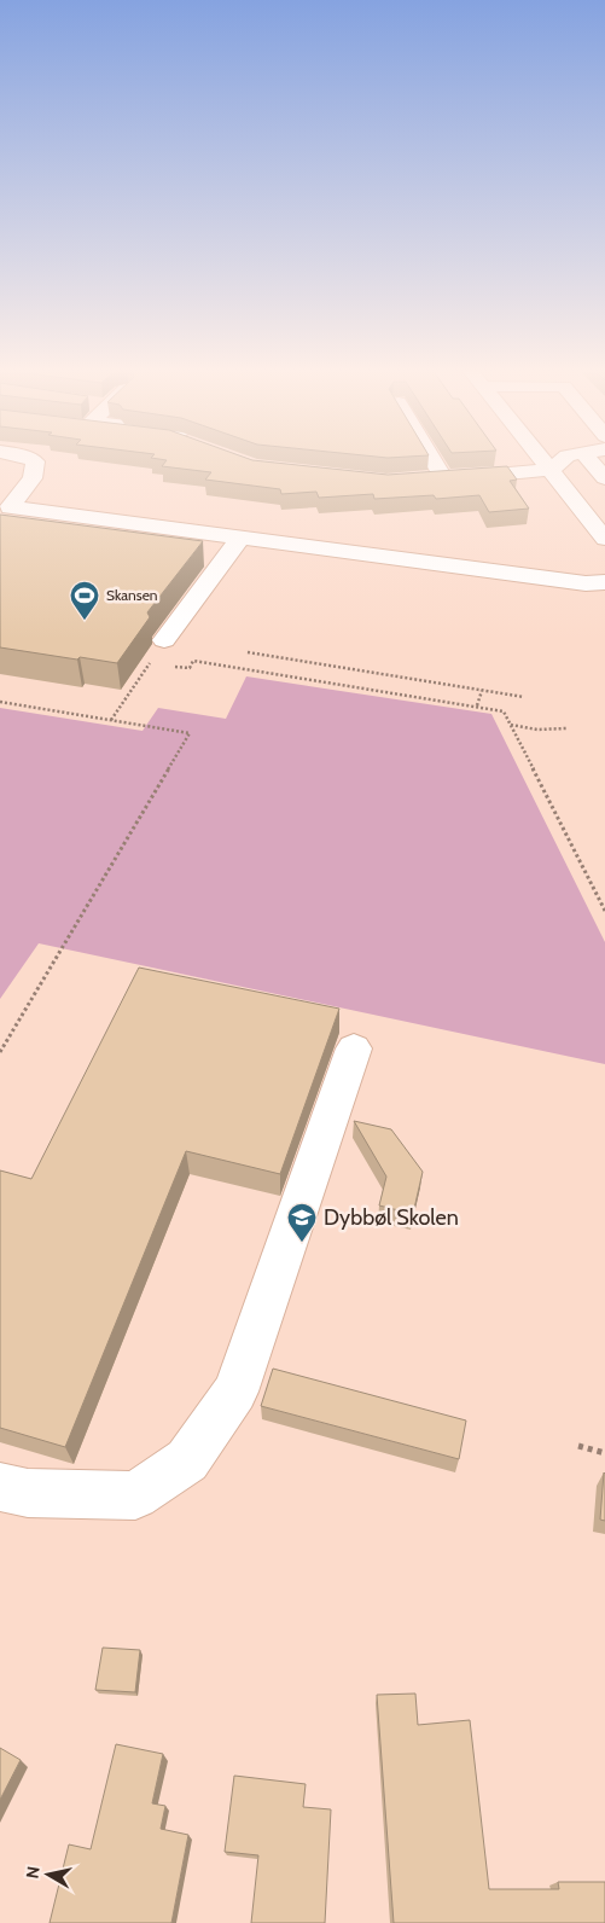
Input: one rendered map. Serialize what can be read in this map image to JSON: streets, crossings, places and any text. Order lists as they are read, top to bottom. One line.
{"places":{"sports":["Skansen"],"school or university":["Dybbøl Skolen"]},"north":"left"}
